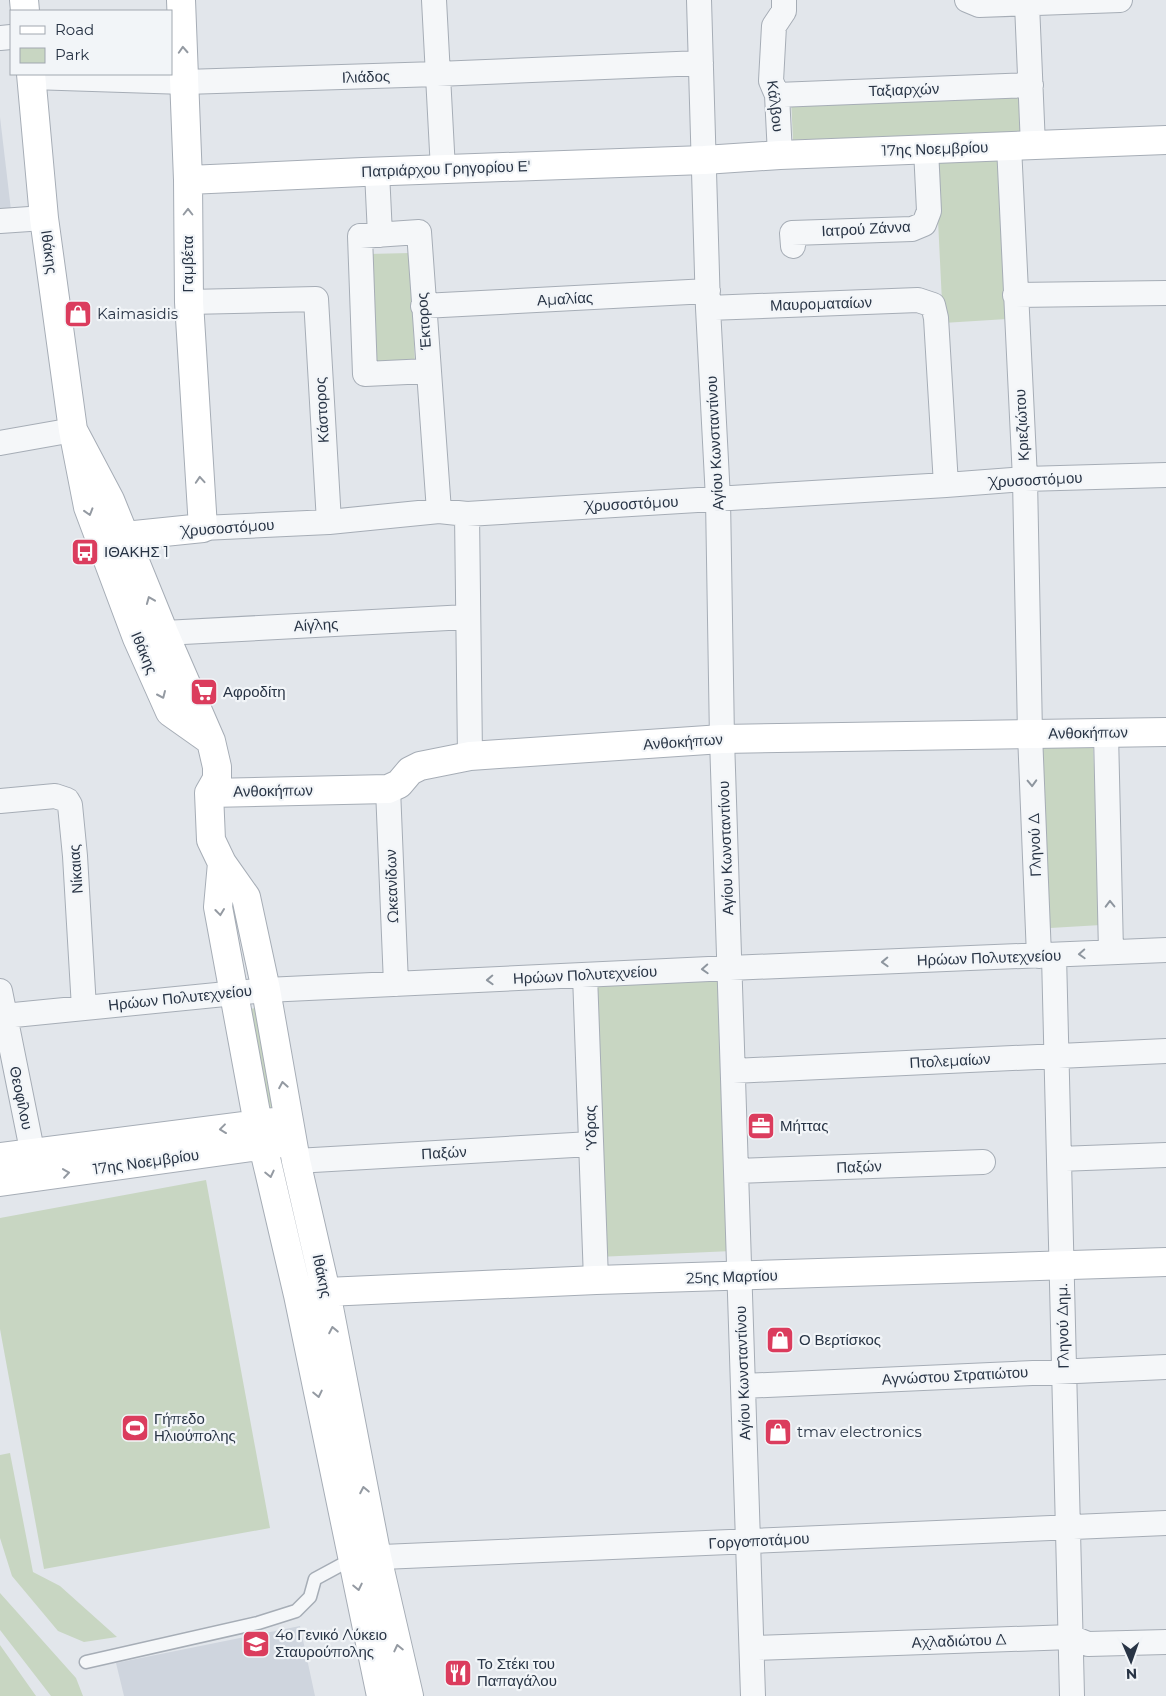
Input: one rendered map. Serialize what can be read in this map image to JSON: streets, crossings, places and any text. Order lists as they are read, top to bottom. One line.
{"streets":{"street":["Ιλιάδος","Ταξιαρχών","Κάλβου","17ης Νοεμβρίου","Πατριάρχου Γρηγορίου Ε'","Ιατρού Ζάννα","Ιθάκης","Γαμβέτα","Αμαλίας","Μαυροματαίων","Έκτορος","Κάστορος","Κριεζιώτου","Αγίου Κωνσταντίνου","Χρυσοστόμου","Αίγλης","Ανθοκήπων","Γληνού Δ","Νίκαιας","Ωκεανίδων","Ηρώων Πολυτεχνείου","Πτολεμαίων","Θεοφίλου","Ύδρας","Παξών","25ης Μαρτίου","Γληνού Δημ.","Αγνώστου Στρατιώτου","Γοργοποτάμου","Αχλαδιώτου Δ"]},"crossings":[["Ιλιάδος","Ιθάκης"],["Ιλιάδος","Γαμβέτα"],["Ιλιάδος","Αγίου Κωνσταντίνου"],["Ταξιαρχών","Κάλβου"],["Ταξιαρχών","Κριεζιώτου"],["Κάλβου","17ης Νοεμβρίου"],["17ης Νοεμβρίου","Πατριάρχου Γρηγορίου Ε'"],["17ης Νοεμβρίου","Ιατρού Ζάννα"],["17ης Νοεμβρίου","Ιθάκης"],["17ης Νοεμβρίου","Κριεζιώτου"],["17ης Νοεμβρίου","Αγίου Κωνσταντίνου"],["17ης Νοεμβρίου","Θεοφίλου"],["17ης Νοεμβρίου","Παξών"],["Πατριάρχου Γρηγορίου Ε'","Γαμβέτα"],["Πατριάρχου Γρηγορίου Ε'","Αγίου Κωνσταντίνου"],["Ιθάκης","Χρυσοστόμου"],["Ιθάκης","Αίγλης"],["Ιθάκης","Ανθοκήπων"],["Ιθάκης","Ηρώων Πολυτεχνείου"],["Ιθάκης","Παξών"],["Ιθάκης","25ης Μαρτίου"],["Ιθάκης","Γοργοποτάμου"],["Γαμβέτα","Κάστορος"],["Γαμβέτα","Χρυσοστόμου"],["Αμαλίας","Μαυροματαίων"],["Αμαλίας","Έκτορος"],["Αμαλίας","Αγίου Κωνσταντίνου"],["Μαυροματαίων","Αγίου Κωνσταντίνου"],["Μαυροματαίων","Χρυσοστόμου"],["Έκτορος","Χρυσοστόμου"],["Κάστορος","Χρυσοστόμου"],["Κριεζιώτου","Χρυσοστόμου"],["Κριεζιώτου","Ανθοκήπων"],["Κριεζιώτου","Γληνού Δ"],["Αγίου Κωνσταντίνου","Χρυσοστόμου"],["Αγίου Κωνσταντίνου","Ανθοκήπων"],["Αγίου Κωνσταντίνου","Ηρώων Πολυτεχνείου"],["Αγίου Κωνσταντίνου","Πτολεμαίων"],["Αγίου Κωνσταντίνου","Παξών"],["Αγίου Κωνσταντίνου","25ης Μαρτίου"],["Αγίου Κωνσταντίνου","Αγνώστου Στρατιώτου"],["Αγίου Κωνσταντίνου","Γοργοποτάμου"],["Αγίου Κωνσταντίνου","Αχλαδιώτου Δ"],["Ανθοκήπων","Γληνού Δ"],["Ανθοκήπων","Ωκεανίδων"],["Γληνού Δ","Ηρώων Πολυτεχνείου"],["Γληνού Δ","Γληνού Δημ."],["Νίκαιας","Ηρώων Πολυτεχνείου"],["Ωκεανίδων","Ηρώων Πολυτεχνείου"],["Ηρώων Πολυτεχνείου","Θεοφίλου"],["Ηρώων Πολυτεχνείου","Ύδρας"],["Ηρώων Πολυτεχνείου","Γληνού Δημ."],["Πτολεμαίων","Γληνού Δημ."],["Ύδρας","Παξών"],["Ύδρας","25ης Μαρτίου"],["25ης Μαρτίου","Γληνού Δημ."],["Γληνού Δημ.","Αγνώστου Στρατιώτου"],["Γληνού Δημ.","Γοργοποτάμου"],["Γληνού Δημ.","Αχλαδιώτου Δ"]],"one_way":["Γαμβέτα","Ηρώων Πολυτεχνείου"],"places":{"shop":["Kaimasidis","Ο Βερτίσκος","tmav electronics"],"bus stop":["ΙΘΑΚΗΣ 1"],"supermarket":["Αφροδίτη"],"office":["Μήττας"],"sports":["Γήπεδο Ηλιούπολης"],"school or university":["4ο Γενικό Λύκειο Σταυρούπολης"],"restaurant":["Το Στέκι του Παπαγάλου"]},"legend":["Road","Park"],"north":"bottom"}
